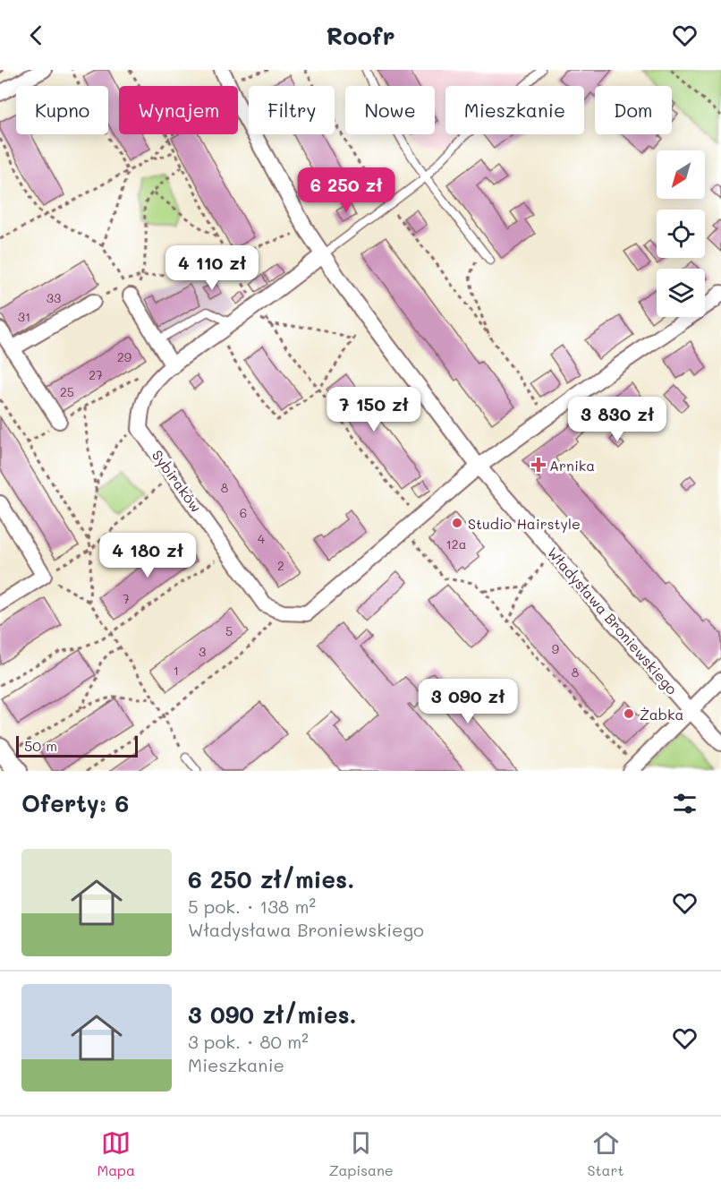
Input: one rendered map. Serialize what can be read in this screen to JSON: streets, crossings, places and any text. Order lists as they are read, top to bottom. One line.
{"streets":{"street":["Sybiraków","Władysława Broniewskiego"]},"crossings":[["Sybiraków","Władysława Broniewskiego"]],"places":{"health":["Arnika"],"other":["Studio Hairstyle","Żabka"]},"house_numbers":["33","31","29","27","25","8","6","4","12a","2","7","5","9","3","1","8"],"scale_bar":"50 m","north":"bottom left","page":{"header":"Roofr","chip":["Kupno","Wynajem","Filtry","Nowe","Mieszkanie","Dom"],"price":["6 250 zł","4 110 zł","7 150 zł","3 830 zł","4 180 zł","3 090 zł"],"scale":"50 m","heading":"Oferty: 6","list":[{"name":"6 250 zł/mies.","note":"5 pok. · 138 m² · Władysława Broniewskiego"},{"name":"3 090 zł/mies.","note":"3 pok. · 80 m² · Mieszkanie"}],"tabs":["Mapa","Zapisane","Start"]}}
